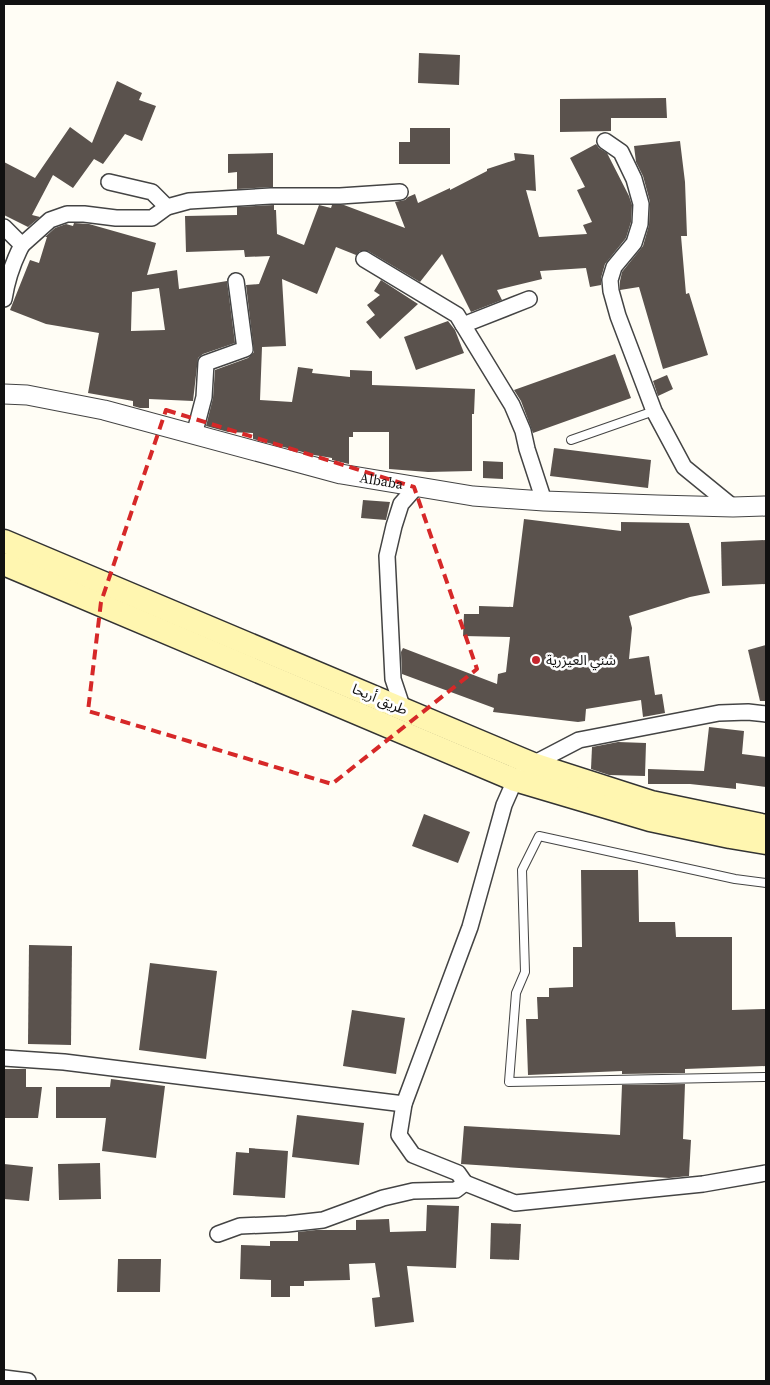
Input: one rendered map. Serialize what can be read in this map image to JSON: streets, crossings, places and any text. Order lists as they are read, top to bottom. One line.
{"streets":{"main road":["طريق أريحا"],"street":["Albaba"]},"places":["شني العيزرية"]}
